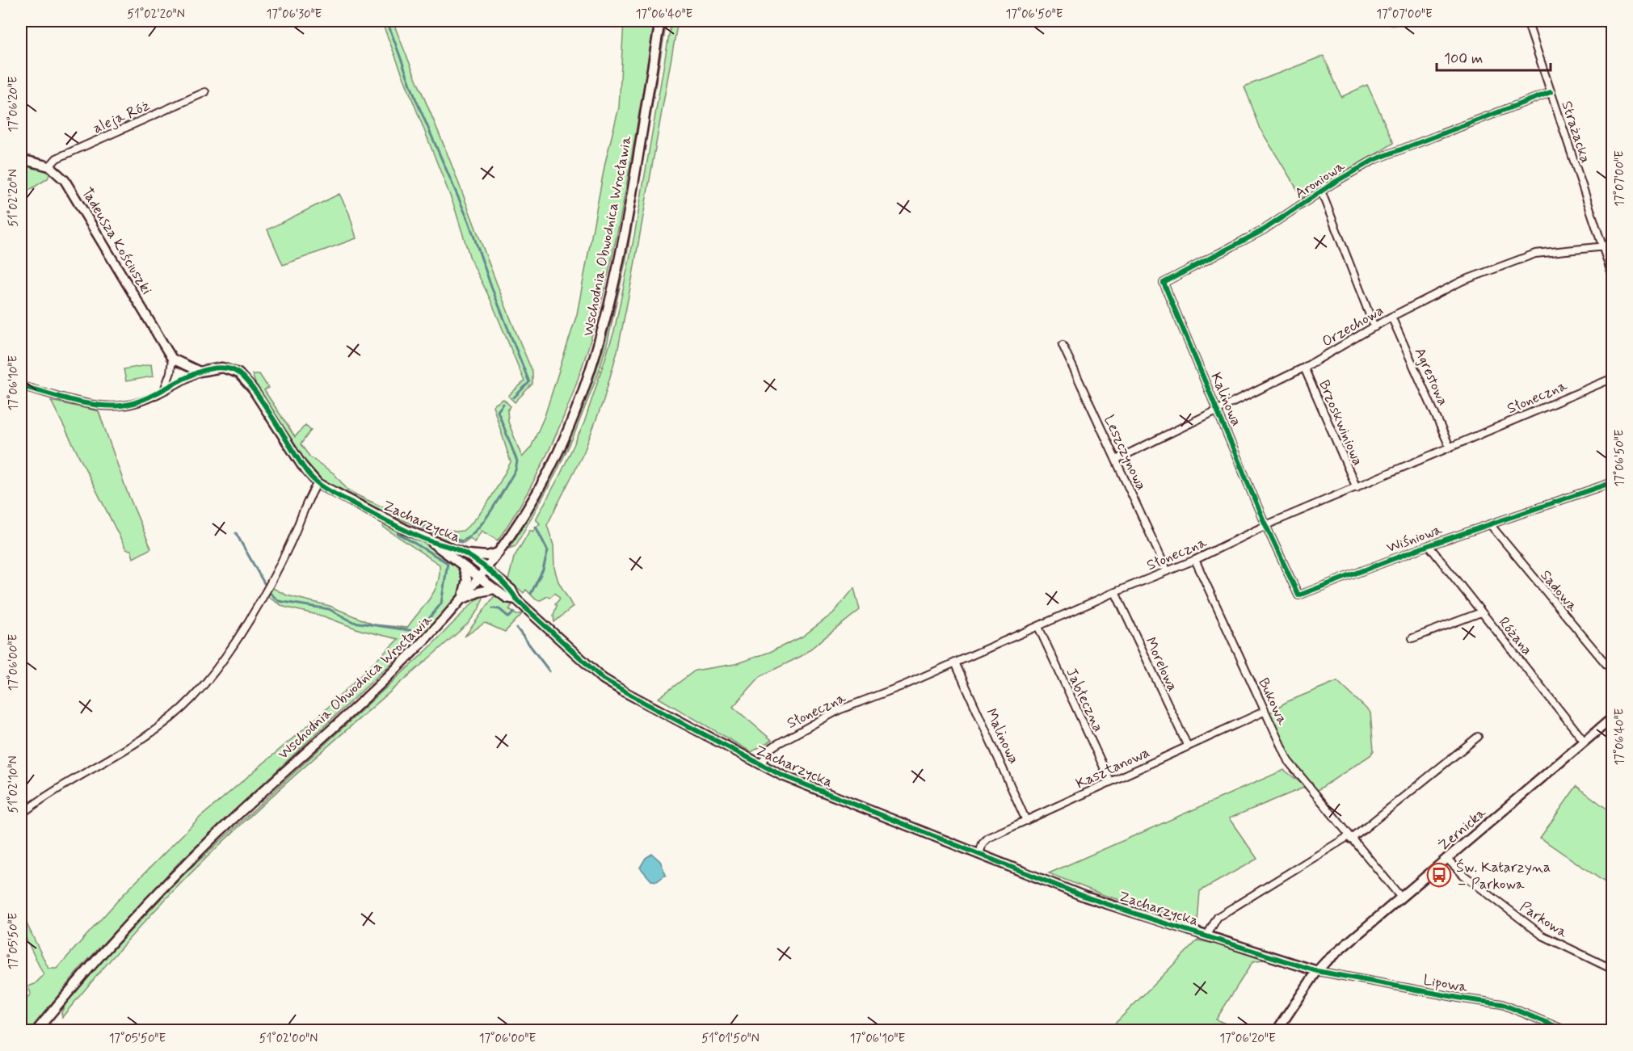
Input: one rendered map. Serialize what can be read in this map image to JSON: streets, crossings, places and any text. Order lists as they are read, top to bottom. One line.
{"streets":{"street":["aleja Róż","Strażacka","Aroniowa","Wschodnia Obwodnica Wrocławia","Tadeusza Kościuszki","Orzechowa","Agrestowa","Słoneczna","Kalinowa","Brzoskwiniowa","Leszczynowa","Zacharzycka","Wiśniowa","Sadowa","Różana","Morelowa","Jabłeczna","Bukowa","Malinowa","Kasztanowa","Żernicka","Parkowa","Lipowa"]},"crossings":[["aleja Róż","Tadeusza Kościuszki"],["Strażacka","Aroniowa"],["Strażacka","Orzechowa"],["Aroniowa","Kalinowa"],["Wschodnia Obwodnica Wrocławia","Zacharzycka"],["Orzechowa","Agrestowa"],["Orzechowa","Kalinowa"],["Orzechowa","Brzoskwiniowa"],["Orzechowa","Leszczynowa"],["Agrestowa","Słoneczna"],["Słoneczna","Kalinowa"],["Słoneczna","Brzoskwiniowa"],["Słoneczna","Leszczynowa"],["Słoneczna","Zacharzycka"],["Słoneczna","Wiśniowa"],["Słoneczna","Morelowa"],["Słoneczna","Jabłeczna"],["Słoneczna","Bukowa"],["Słoneczna","Malinowa"],["Kalinowa","Wiśniowa"],["Zacharzycka","Kasztanowa"],["Zacharzycka","Żernicka"],["Zacharzycka","Lipowa"],["Wiśniowa","Sadowa"],["Wiśniowa","Różana"],["Różana","Żernicka"],["Morelowa","Kasztanowa"],["Jabłeczna","Kasztanowa"],["Bukowa","Kasztanowa"],["Bukowa","Żernicka"],["Malinowa","Kasztanowa"],["Żernicka","Parkowa"],["Żernicka","Lipowa"]],"places":{"bus stop":["Św. Katarzyna – Parkowa"]},"scale_bar":"100 m","coordinates":["51°02'20\"N","17°06'30\"E","17°06'40\"E","17°06'50\"E","17°07'00\"E","17°06'20\"E","17°06'10\"E","17°06'00\"E","51°02'10\"N","17°05'50\"E","51°02'00\"N","51°01'50\"N"]}
